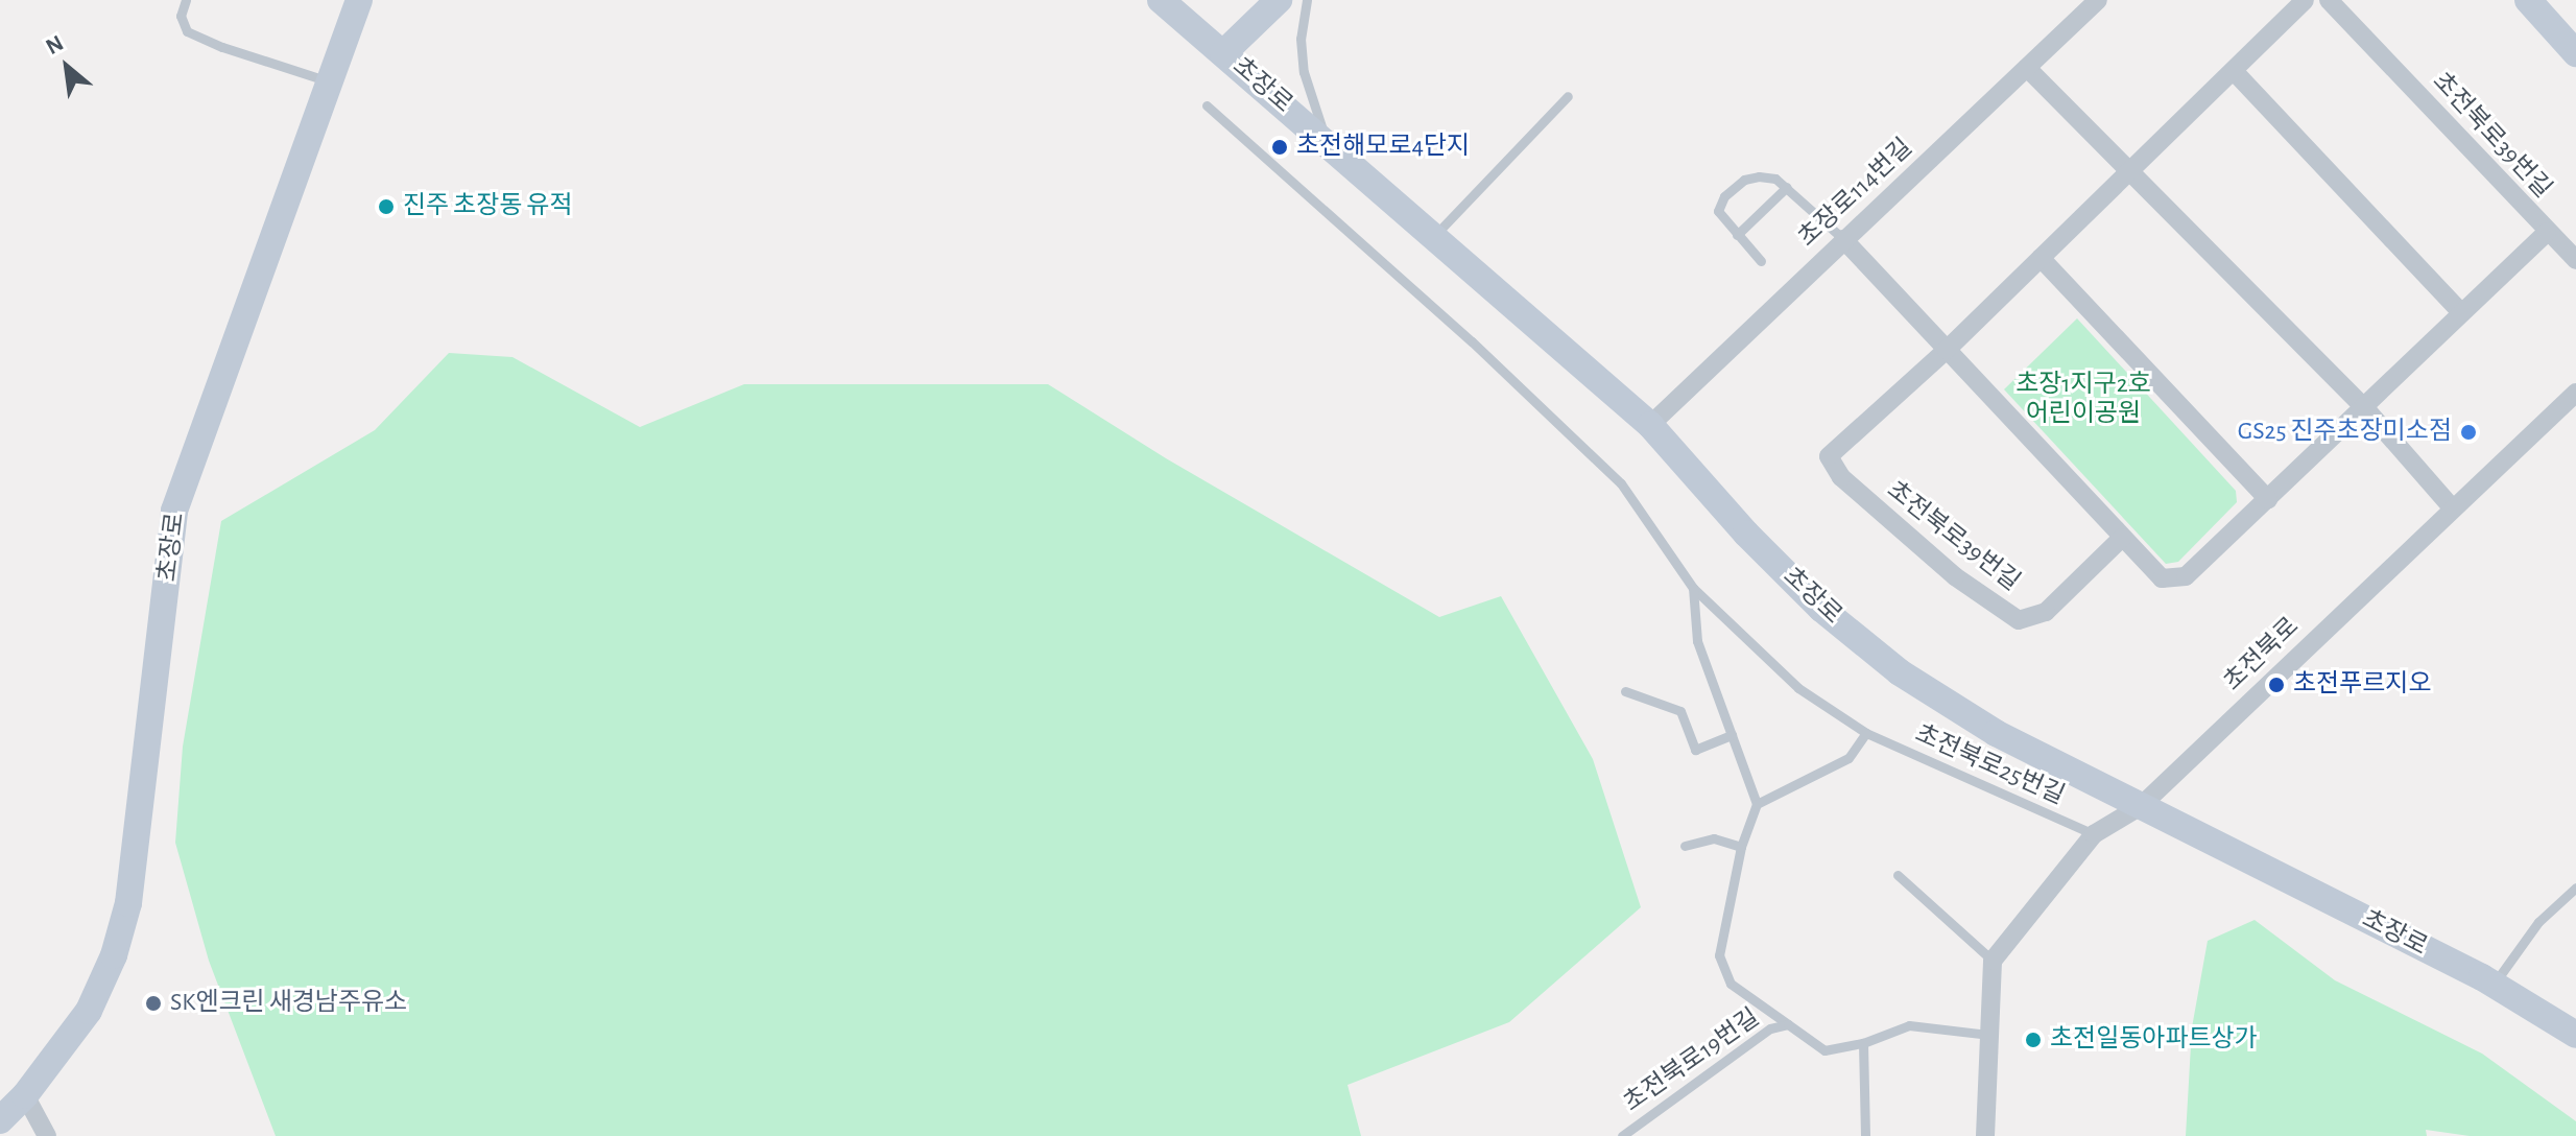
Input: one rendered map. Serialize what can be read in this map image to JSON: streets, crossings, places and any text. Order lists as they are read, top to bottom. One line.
{"streets":{"street":["초장로","초전북로39번길","초장로114번길","초전북로"],"lane":["초전북로25번길","초전북로19번길"]},"crossings":[["초장로","초장로114번길"],["초장로","초전북로"],["초전북로","초전북로25번길"]],"parks":["초장1지구2호 어린이공원"],"places":["초전해모로4단지","진주 초장동 유적","GS25 진주초장미소점","초전푸르지오","SK엔크린 새경남주유소","초전일동아파트상가"],"north":"top left"}
